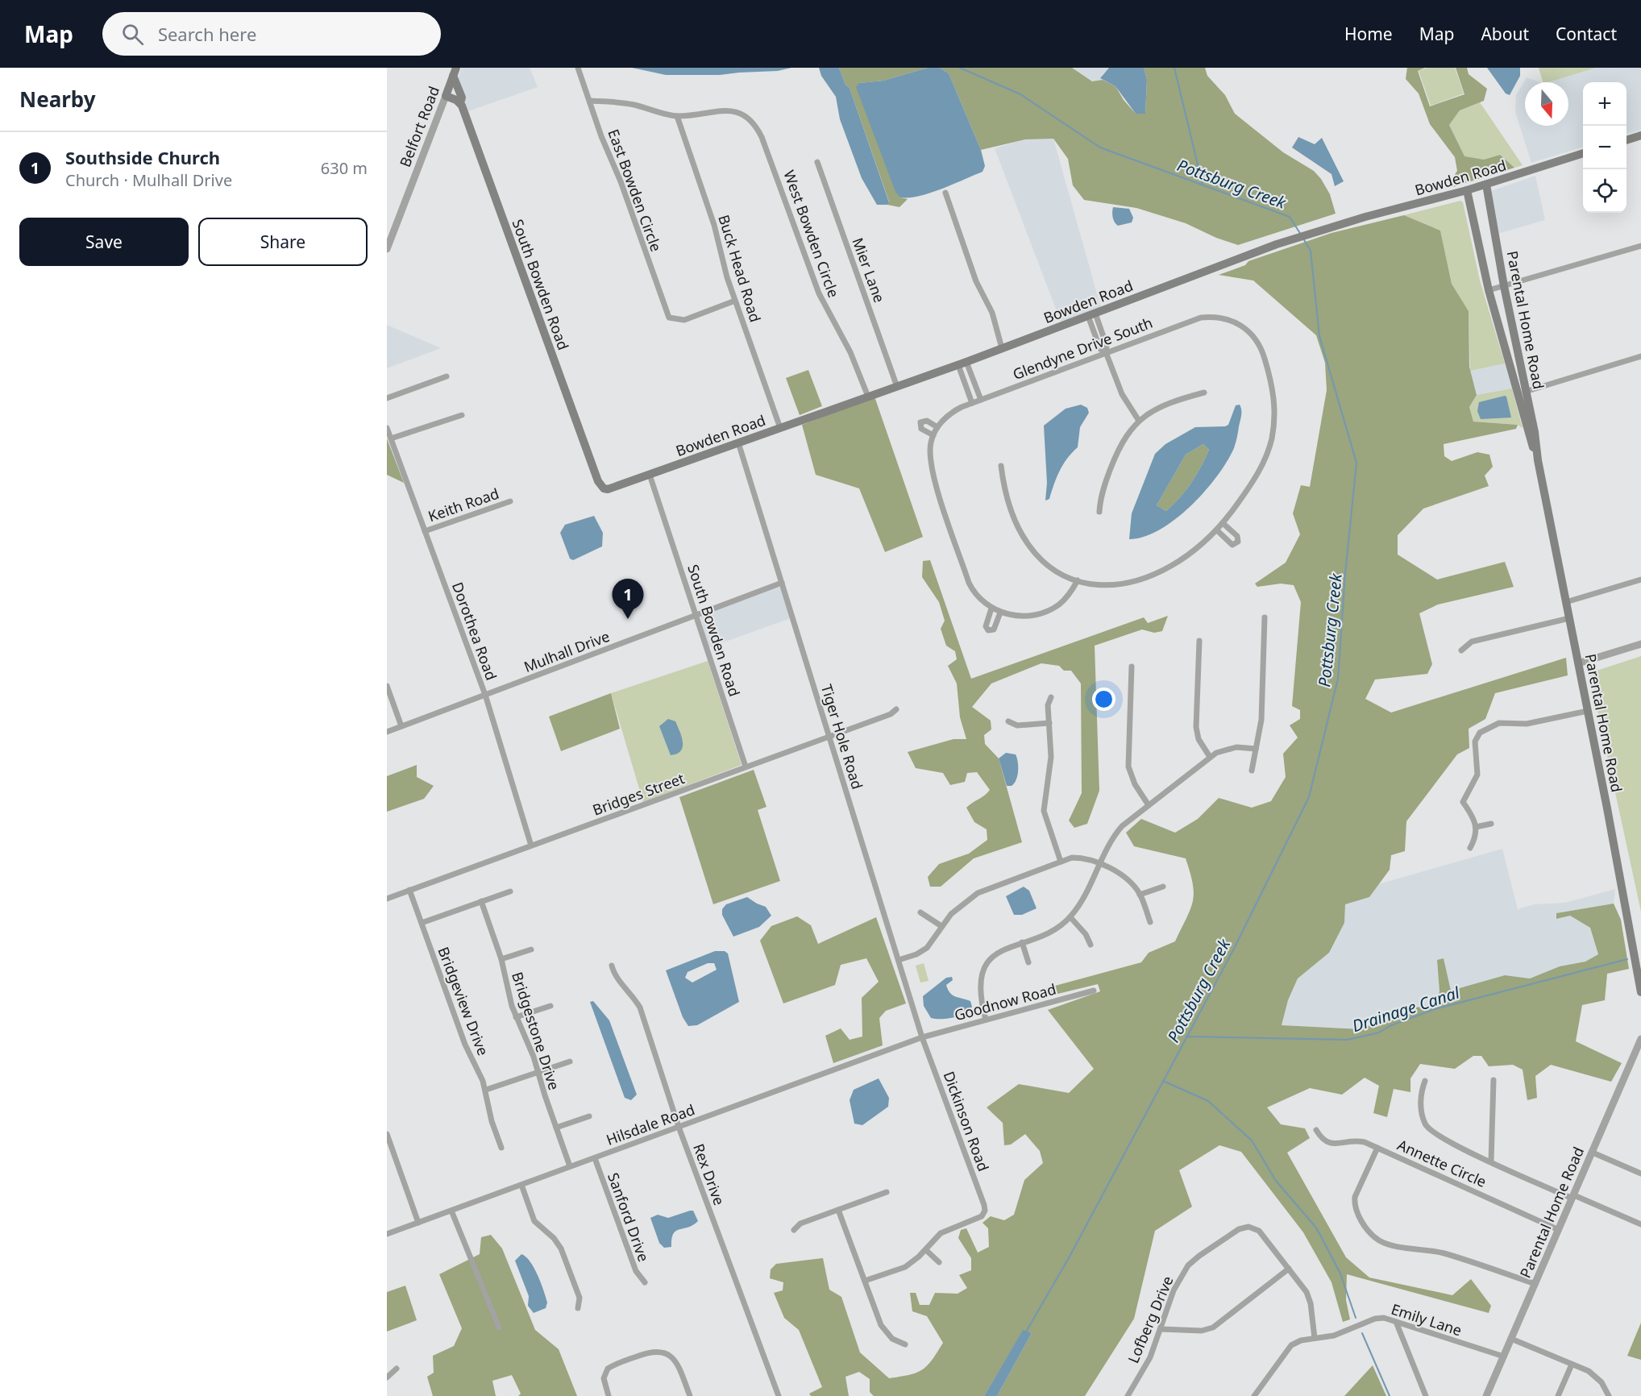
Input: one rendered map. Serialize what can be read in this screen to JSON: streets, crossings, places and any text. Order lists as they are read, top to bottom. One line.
{"streets":{"main road":["Belfort Road","Bowden Road","South Bowden Road","Parental Home Road"],"street":["East Bowden Circle","West Bowden Circle","Buck Head Road","Mier Lane","Glendyne Drive South","Keith Road","Dorothea Road","Mulhall Drive","Tiger Hole Road","Bridges Street","Bridgeview Drive","Goodnow Road","Bridgestone Drive","Dickinson Road","Hilsdale Road","Annette Circle","Rex Drive","Sanford Drive","Lofberg Drive","Emily Lane"]},"crossings":[["Belfort Road","South Bowden Road"],["Bowden Road","West Bowden Circle"],["Bowden Road","Buck Head Road"],["Bowden Road","Mier Lane"],["Bowden Road","South Bowden Road"],["Bowden Road","Parental Home Road"],["Bowden Road","Tiger Hole Road"],["East Bowden Circle","Buck Head Road"],["West Bowden Circle","Buck Head Road"],["South Bowden Road","Mulhall Drive"],["South Bowden Road","Bridges Street"],["Parental Home Road","Annette Circle"],["Parental Home Road","Emily Lane"],["Keith Road","Dorothea Road"],["Dorothea Road","Mulhall Drive"],["Dorothea Road","Bridges Street"],["Mulhall Drive","Tiger Hole Road"],["Tiger Hole Road","Bridges Street"],["Tiger Hole Road","Goodnow Road"],["Tiger Hole Road","Dickinson Road"],["Tiger Hole Road","Hilsdale Road"],["Bridges Street","Bridgeview Drive"],["Goodnow Road","Dickinson Road"],["Goodnow Road","Hilsdale Road"],["Bridgestone Drive","Hilsdale Road"],["Dickinson Road","Hilsdale Road"],["Hilsdale Road","Rex Drive"],["Hilsdale Road","Sanford Drive"]],"water":["Pottsburg Creek","Drainage Canal"],"north":"bottom","page":{"header":"Map","search":"Search here","nav":["Home","Map","About","Contact"],"heading":"Nearby","map_buttons":["+","−"],"list":[{"mark":"1","name":"Southside Church","note":"Church · Mulhall Drive","value":"630 m"}],"buttons":["Save","Share"],"pins":"1"}}
